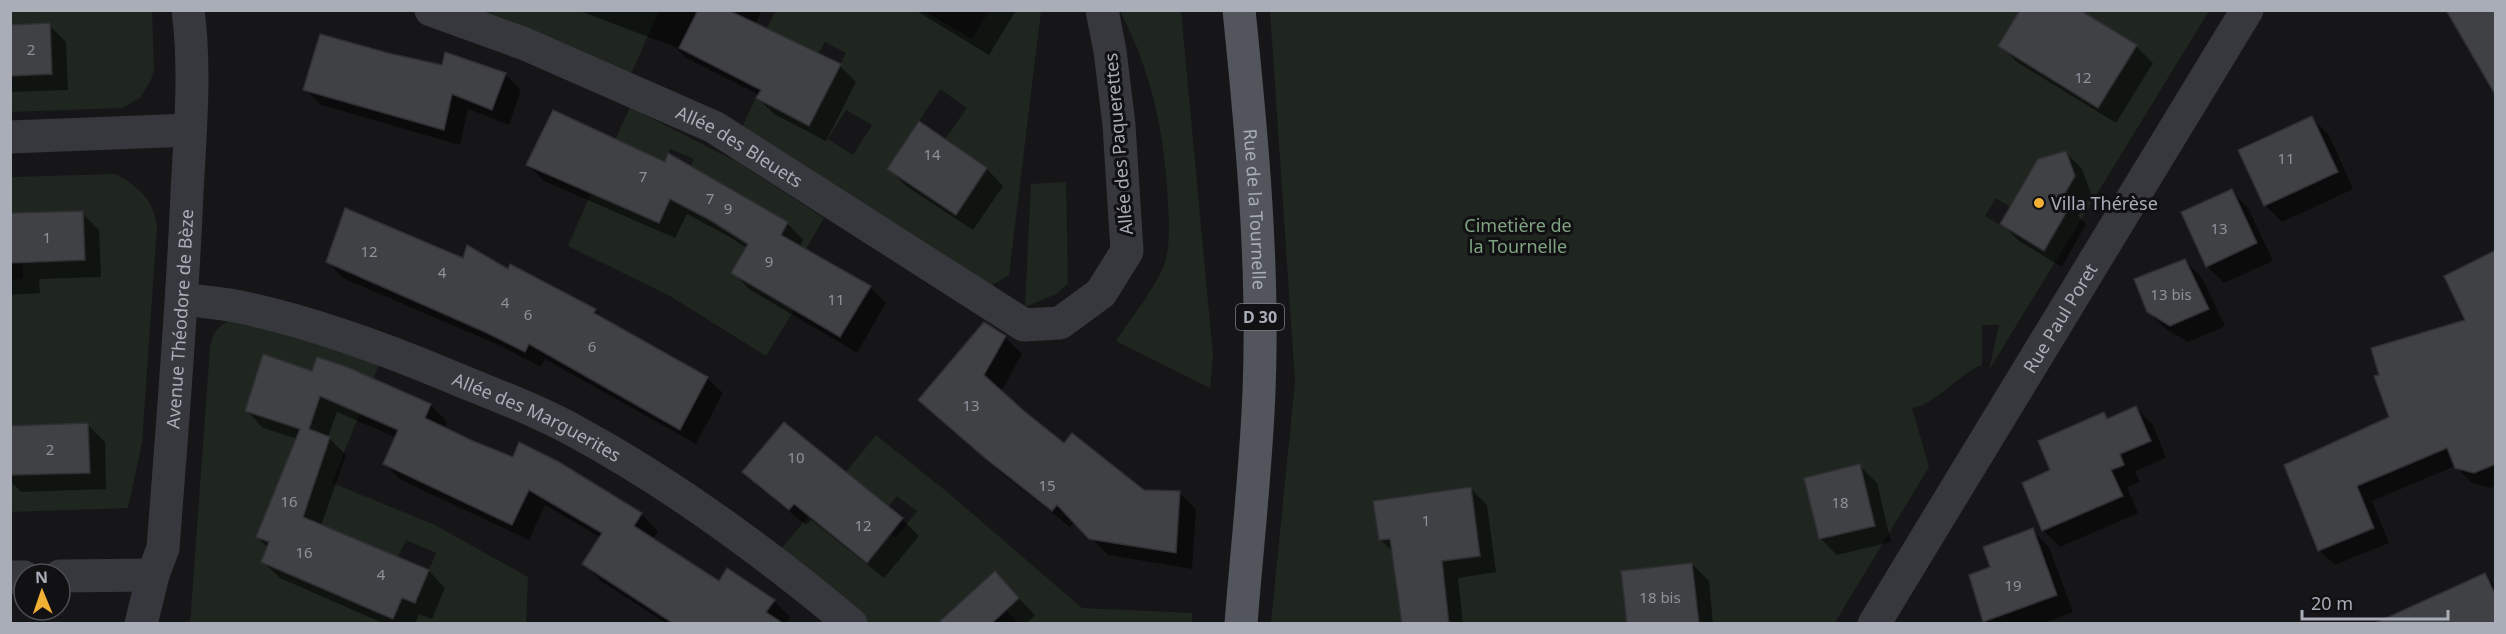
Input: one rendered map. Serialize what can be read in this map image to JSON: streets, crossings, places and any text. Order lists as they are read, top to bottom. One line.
{"streets":{"main road":["Rue de la Tournelle","D 30"],"street":["Allée des Paquerettes","Allée des Bleuets","Rue Paul Poret","Avenue Théodore de Bèze","Allée des Marguerites"]},"crossings":[["Allée des Paquerettes","Allée des Bleuets"],["Avenue Théodore de Bèze","Allée des Marguerites"]],"parks":["Cimetière de la Tournelle"],"places":["Villa Thérèse"],"house_numbers":["2","12","14","11","7","7","9","13","1","12","9","4","13 bis","11","4","6","6","13","2","10","15","16","18","1","12","16","4","19","18 bis"],"scale_bar":"20 m","north":"top"}
